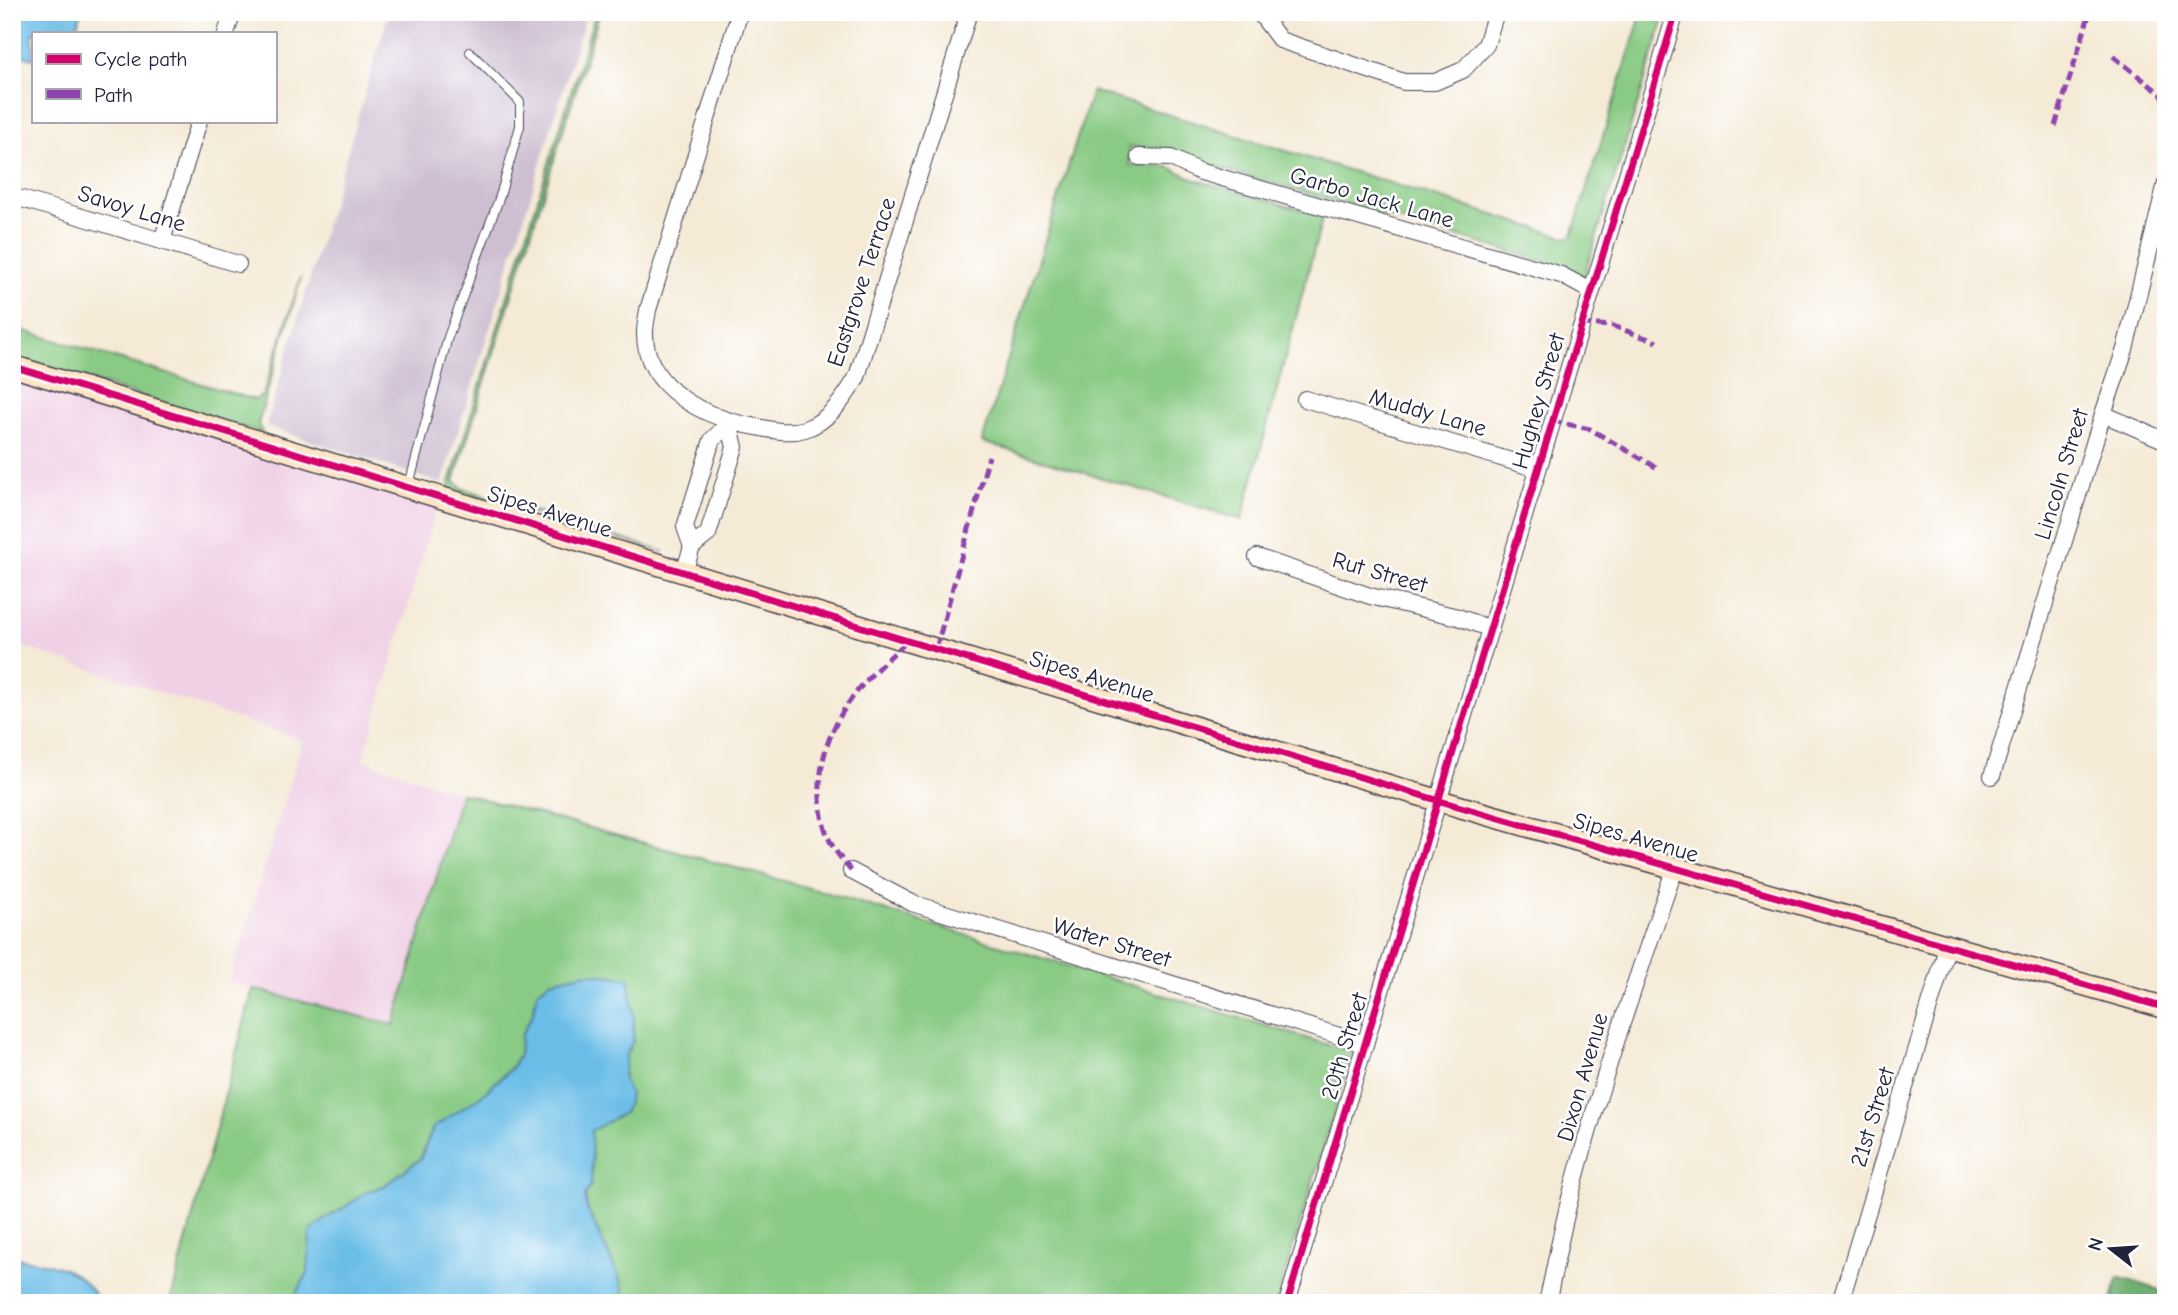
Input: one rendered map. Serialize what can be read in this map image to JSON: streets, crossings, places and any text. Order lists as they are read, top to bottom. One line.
{"streets":{"street":["Garbo Jack Lane","Savoy Lane","Eastgrove Terrace","Hughey Street","Muddy Lane","Lincoln Street","Sipes Avenue","Rut Street","Water Street","20th Street","Dixon Avenue","21st Street"]},"crossings":[["Garbo Jack Lane","Hughey Street"],["Hughey Street","Muddy Lane"],["Hughey Street","Sipes Avenue"],["Hughey Street","Rut Street"],["Hughey Street","20th Street"],["Sipes Avenue","20th Street"],["Sipes Avenue","Dixon Avenue"],["Sipes Avenue","21st Street"],["Water Street","20th Street"]],"legend":["Cycle path","Path"],"north":"left"}
